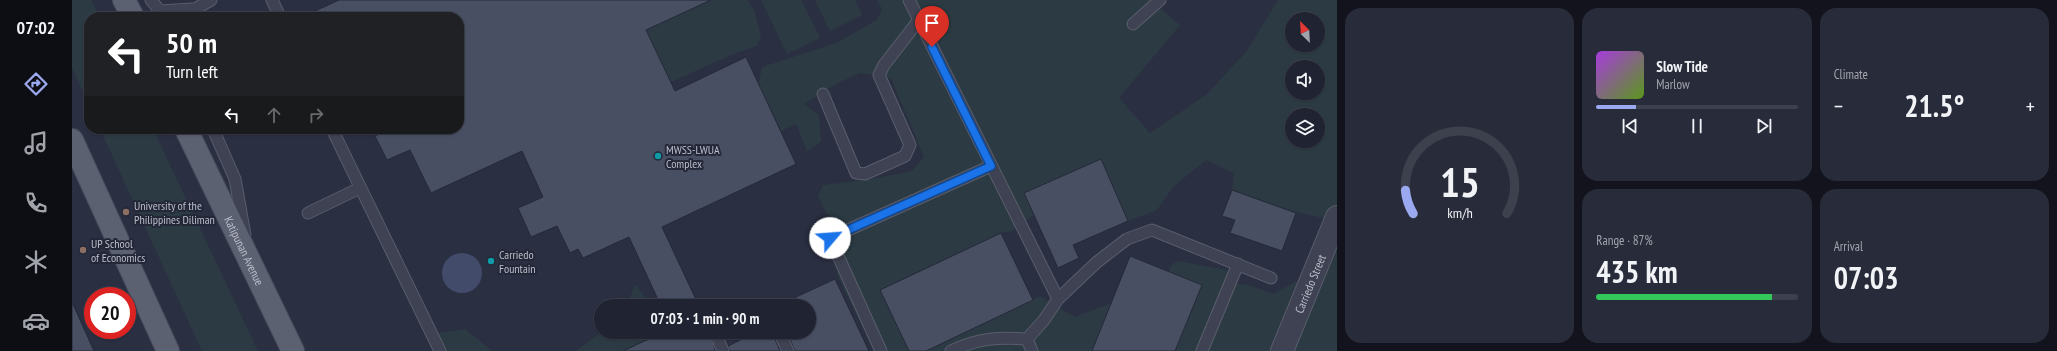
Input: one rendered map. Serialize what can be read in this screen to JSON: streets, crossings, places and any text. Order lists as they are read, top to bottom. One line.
{"streets":{"main road":["Katipunan Avenue"],"street":["Carriedo Street"]},"places":["MWSS-LWUA Complex","University of the Philippines Diliman","UP School of Economics","Carriedo Fountain"],"north":"top left","page":{"tabs":"07:02","tile":["Climate",["Range · 87%","435 km"],["Arrival","07:03"]],"turn":["50 m","Turn left"],"song":["Slow Tide","Marlow"],"heat":["−","21.5°","+"],"limit":"20","trip":"07:03 · 1 min · 90 m","gauge":["15","km/h"]}}
